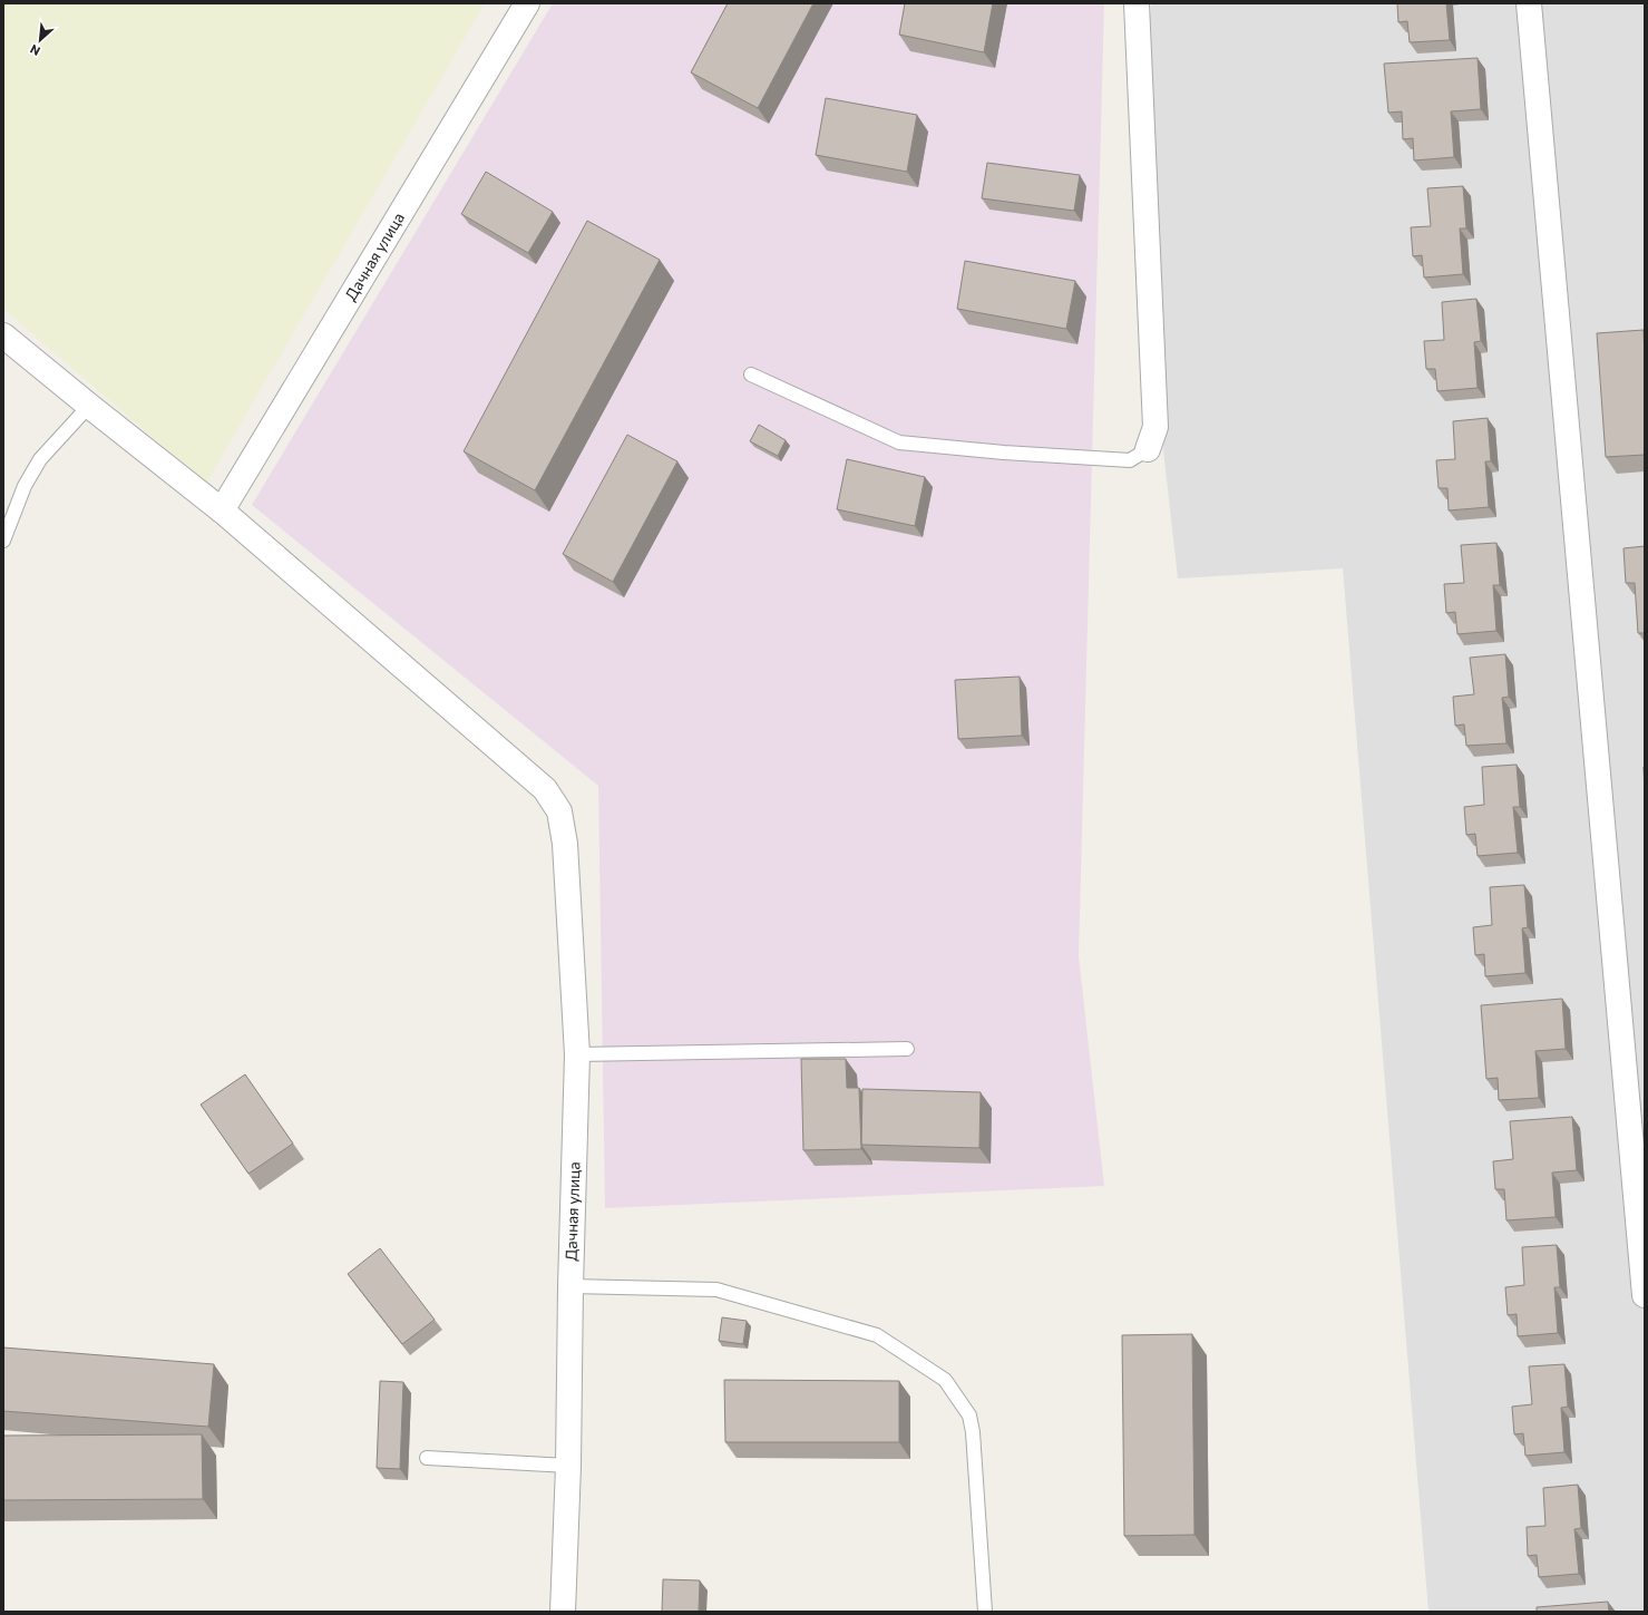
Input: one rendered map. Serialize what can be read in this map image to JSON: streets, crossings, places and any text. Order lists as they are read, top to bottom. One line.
{"streets":{"street":["Дачная улица"]},"north":"bottom left"}
